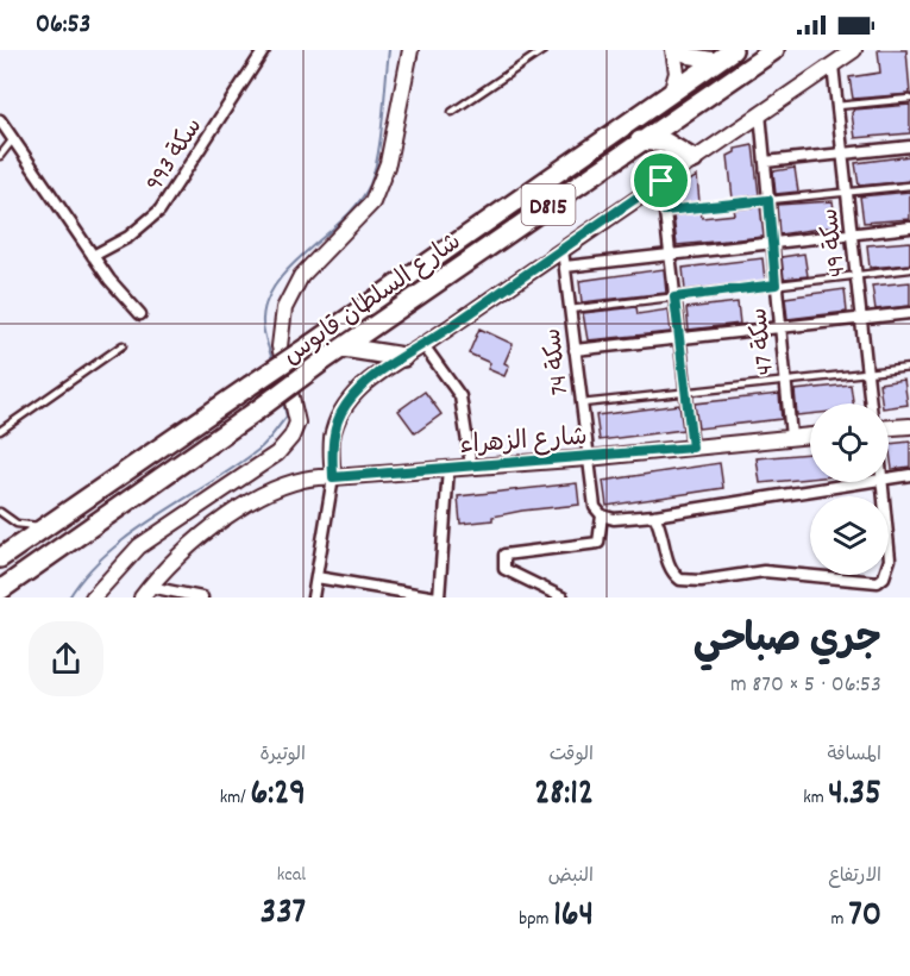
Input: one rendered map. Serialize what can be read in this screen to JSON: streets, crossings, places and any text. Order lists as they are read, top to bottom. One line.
{"streets":{"highway":["D815","شارع السلطان قابوس"],"street":["سكة 993","سكة 49","سكة 47","سكة 74","شارع الزهراء"]},"crossings":[["سكة 47","شارع الزهراء"],["سكة 74","شارع الزهراء"]],"page":{"status":"06:53","heading":["جري صباحي","06:53 · 5 × 870 m"],"stats":[["المسافة","4.35 km"],["الوقت","28:12"],["الوتيرة","6:29 /km"],["الارتفاع","70 m"],["النبض","164 bpm"],["kcal","337"]]}}
